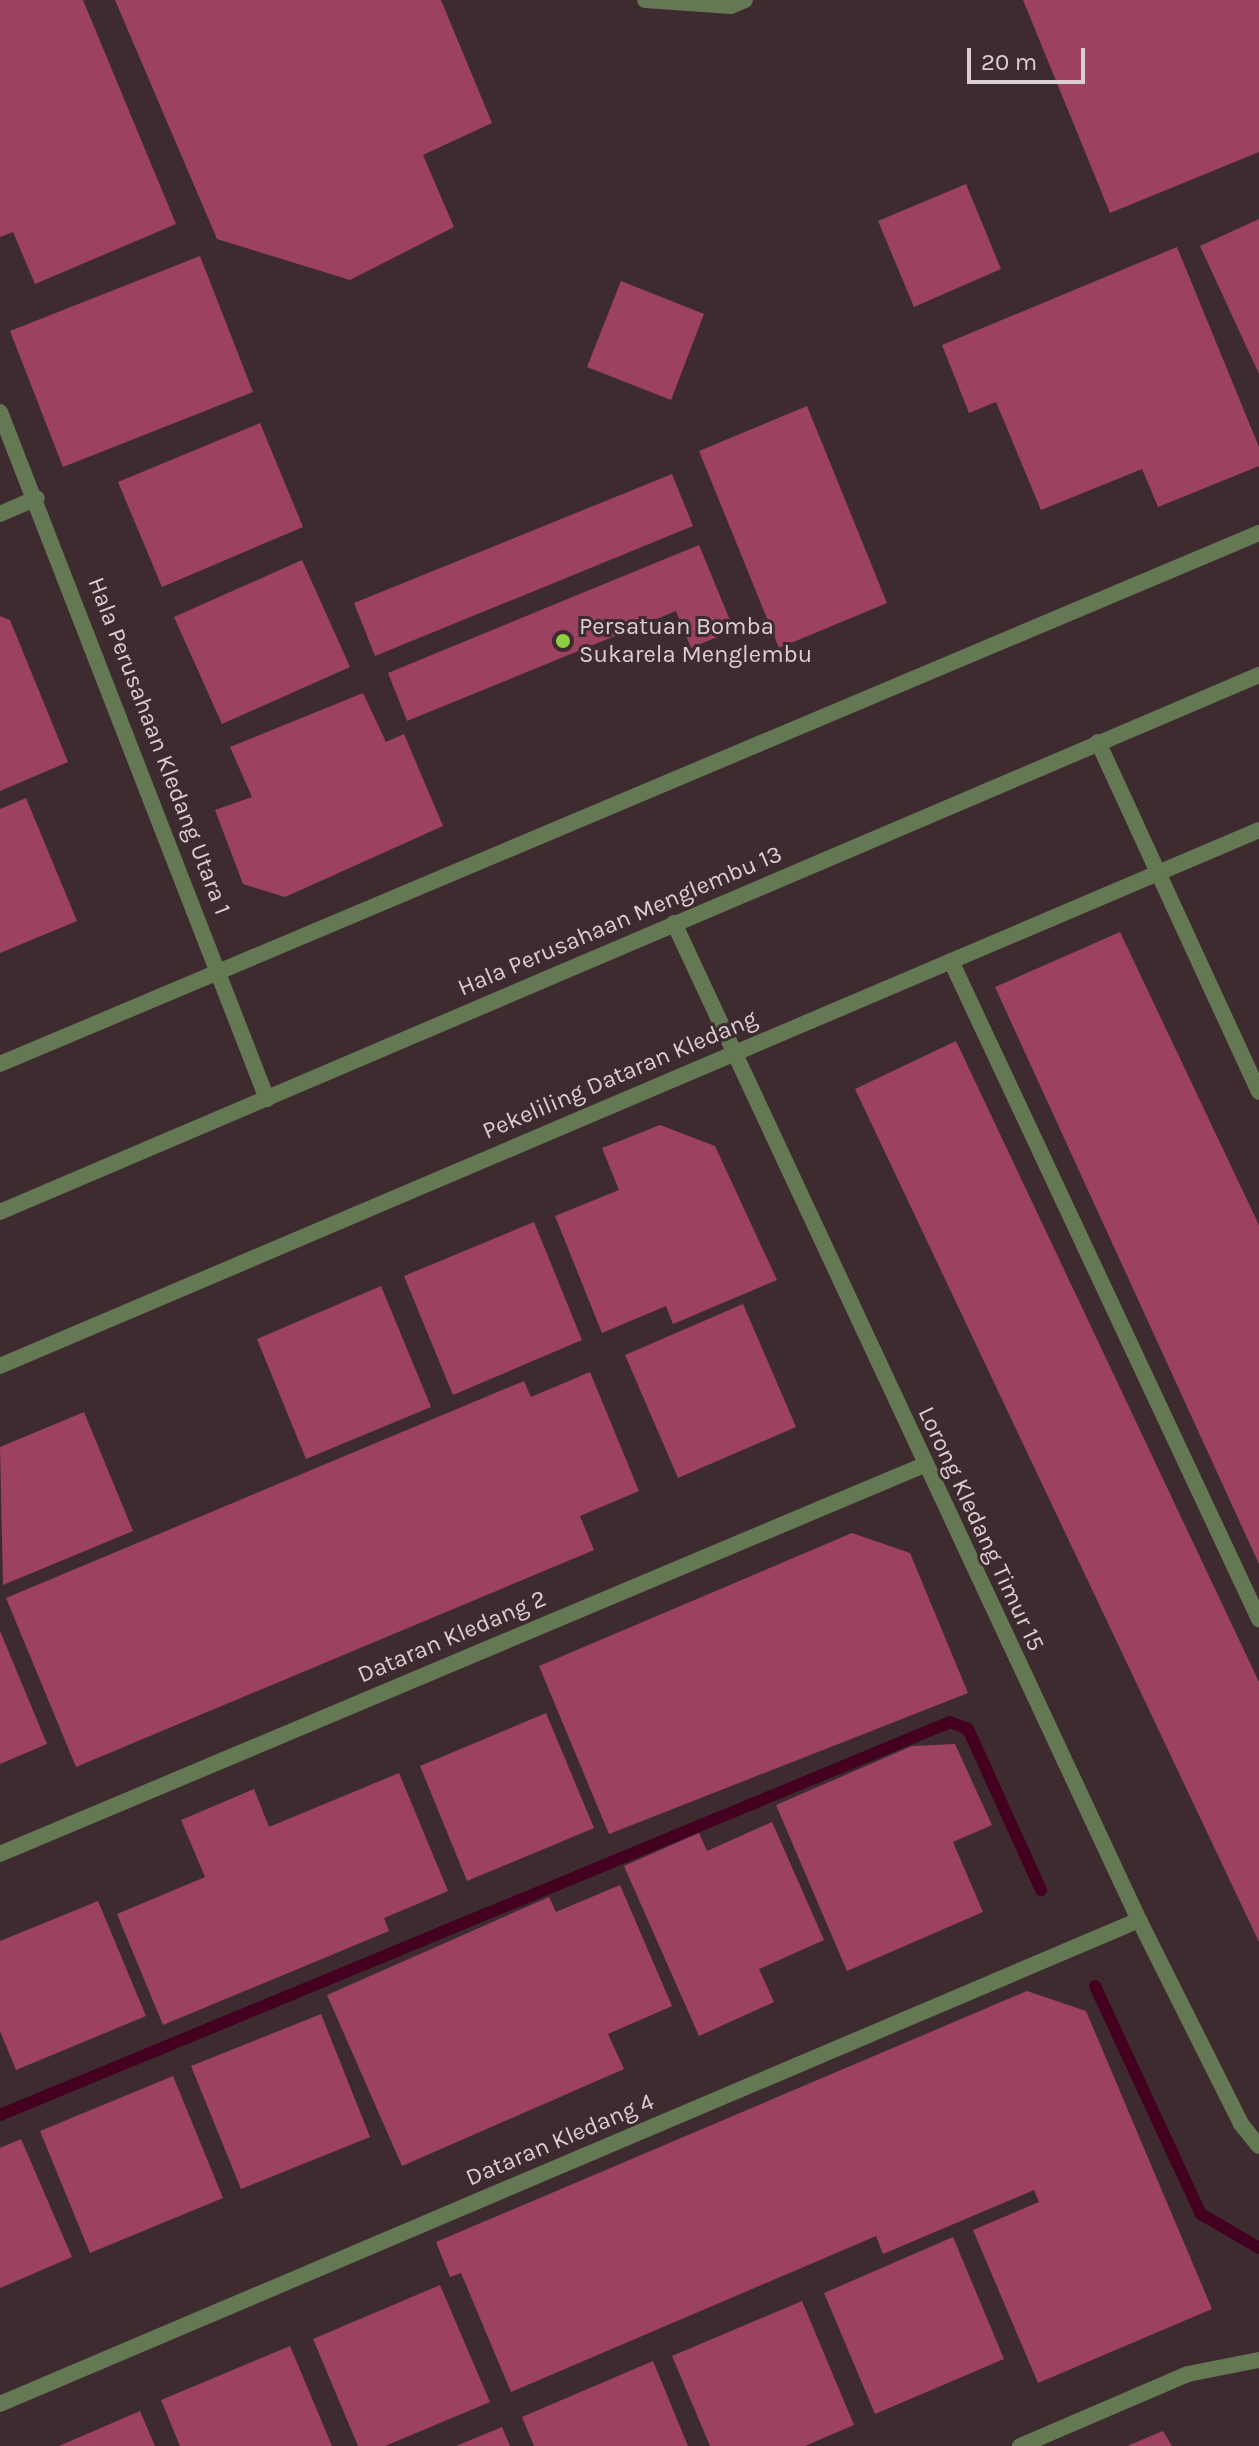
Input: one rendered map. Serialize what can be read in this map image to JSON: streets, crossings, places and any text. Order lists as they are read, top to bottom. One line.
{"streets":{"street":["Hala Perusahaan Kledang Utara 1","Hala Perusahaan Menglembu 13","Pekeliling Dataran Kledang","Lorong Kledang Timur 15","Dataran Kledang 2","Dataran Kledang 4"]},"crossings":[["Hala Perusahaan Kledang Utara 1","Hala Perusahaan Menglembu 13"],["Hala Perusahaan Menglembu 13","Lorong Kledang Timur 15"],["Pekeliling Dataran Kledang","Lorong Kledang Timur 15"],["Lorong Kledang Timur 15","Dataran Kledang 2"],["Lorong Kledang Timur 15","Dataran Kledang 4"]],"places":["Persatuan Bomba Sukarela Menglembu"],"scale_bar":"20 m"}
